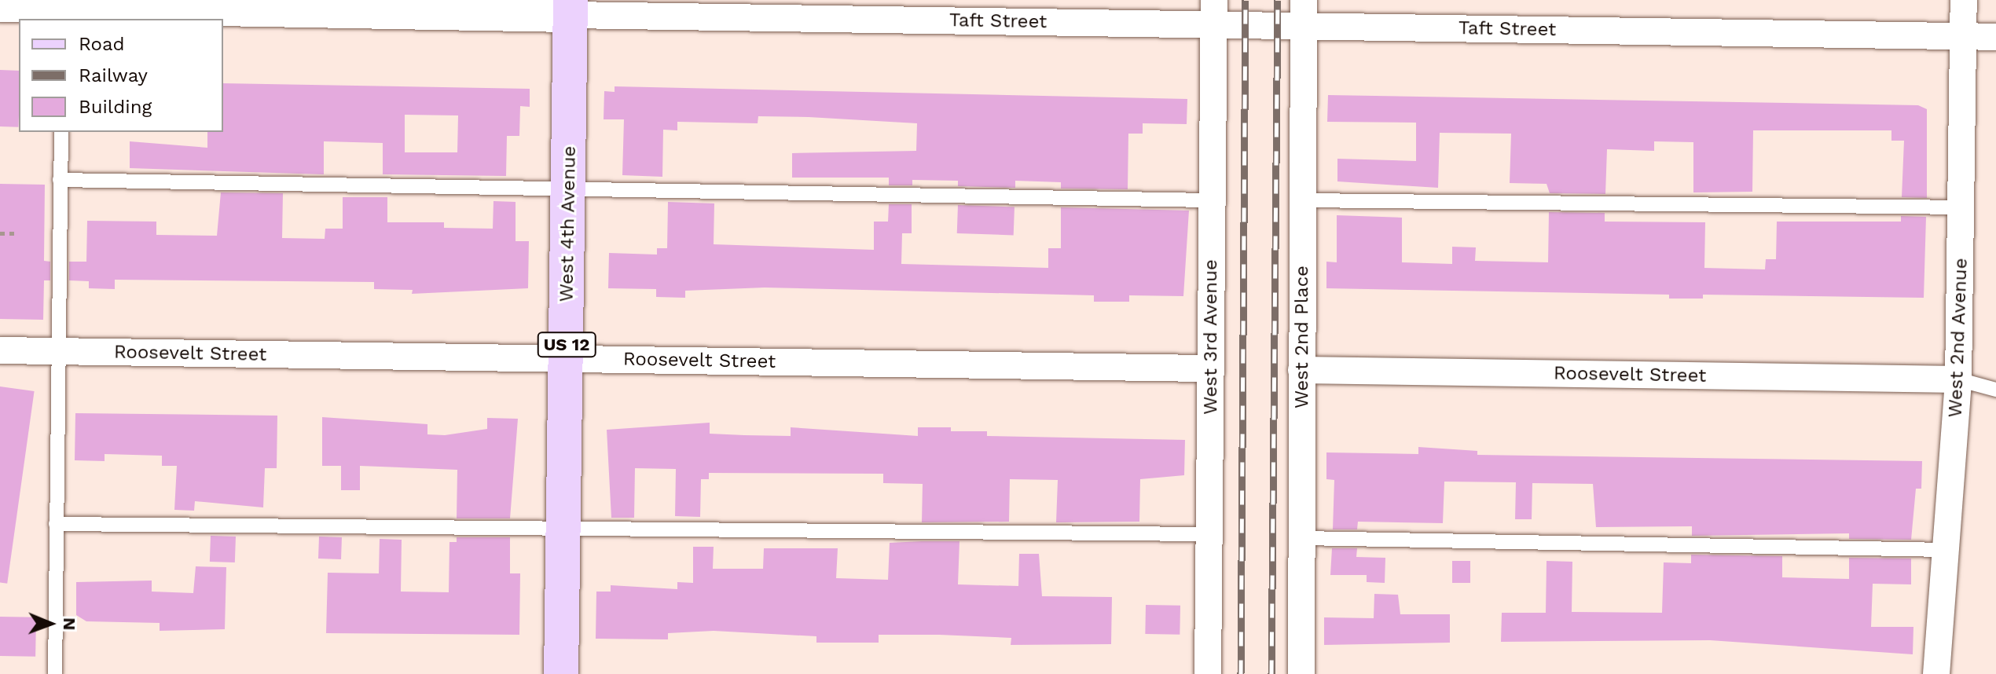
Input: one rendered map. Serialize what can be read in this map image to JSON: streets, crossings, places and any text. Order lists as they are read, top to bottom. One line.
{"streets":{"main road":["West 4th Avenue","US 12"],"street":["Taft Street","West 3rd Avenue","West 2nd Place","West 2nd Avenue","Roosevelt Street"]},"crossings":[["Taft Street","West 4th Avenue"],["Taft Street","West 3rd Avenue"],["Taft Street","West 2nd Place"],["Taft Street","West 2nd Avenue"],["West 4th Avenue","Roosevelt Street"],["West 3rd Avenue","Roosevelt Street"],["West 2nd Place","Roosevelt Street"],["West 2nd Avenue","Roosevelt Street"]],"legend":["Road","Railway","Building"],"north":"right"}
